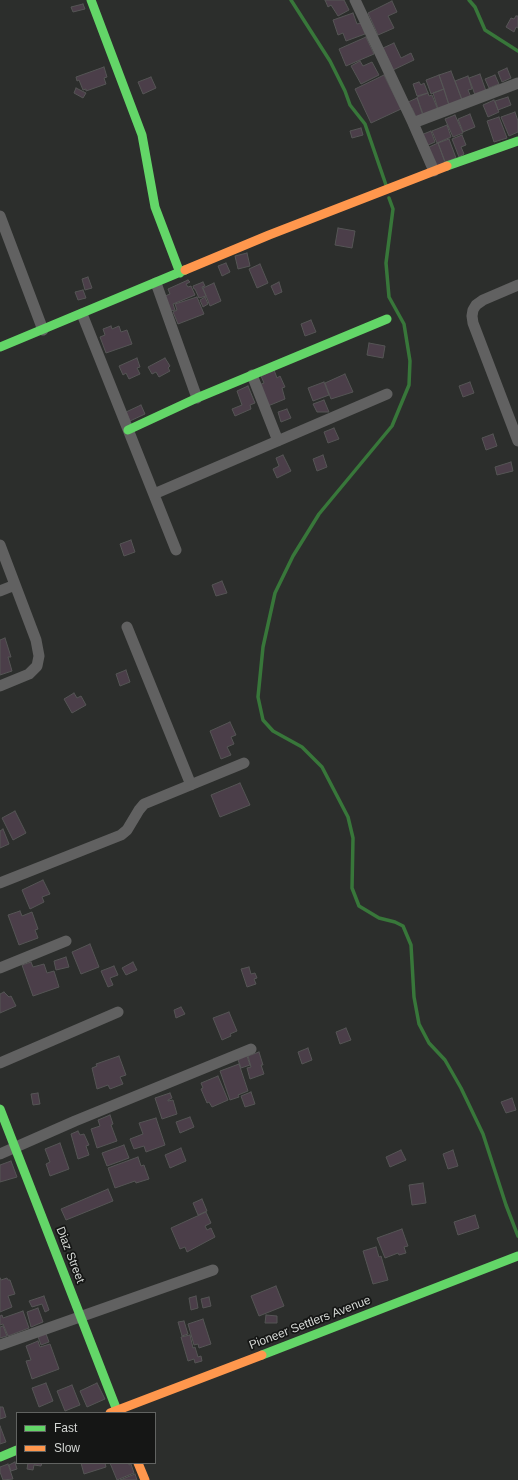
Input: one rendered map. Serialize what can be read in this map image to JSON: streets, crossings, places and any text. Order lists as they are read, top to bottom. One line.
{"streets":{"street":["Diaz Street","Pioneer Settlers Avenue"]},"crossings":[["Diaz Street","Pioneer Settlers Avenue"]],"legend":["Fast","Slow"]}
